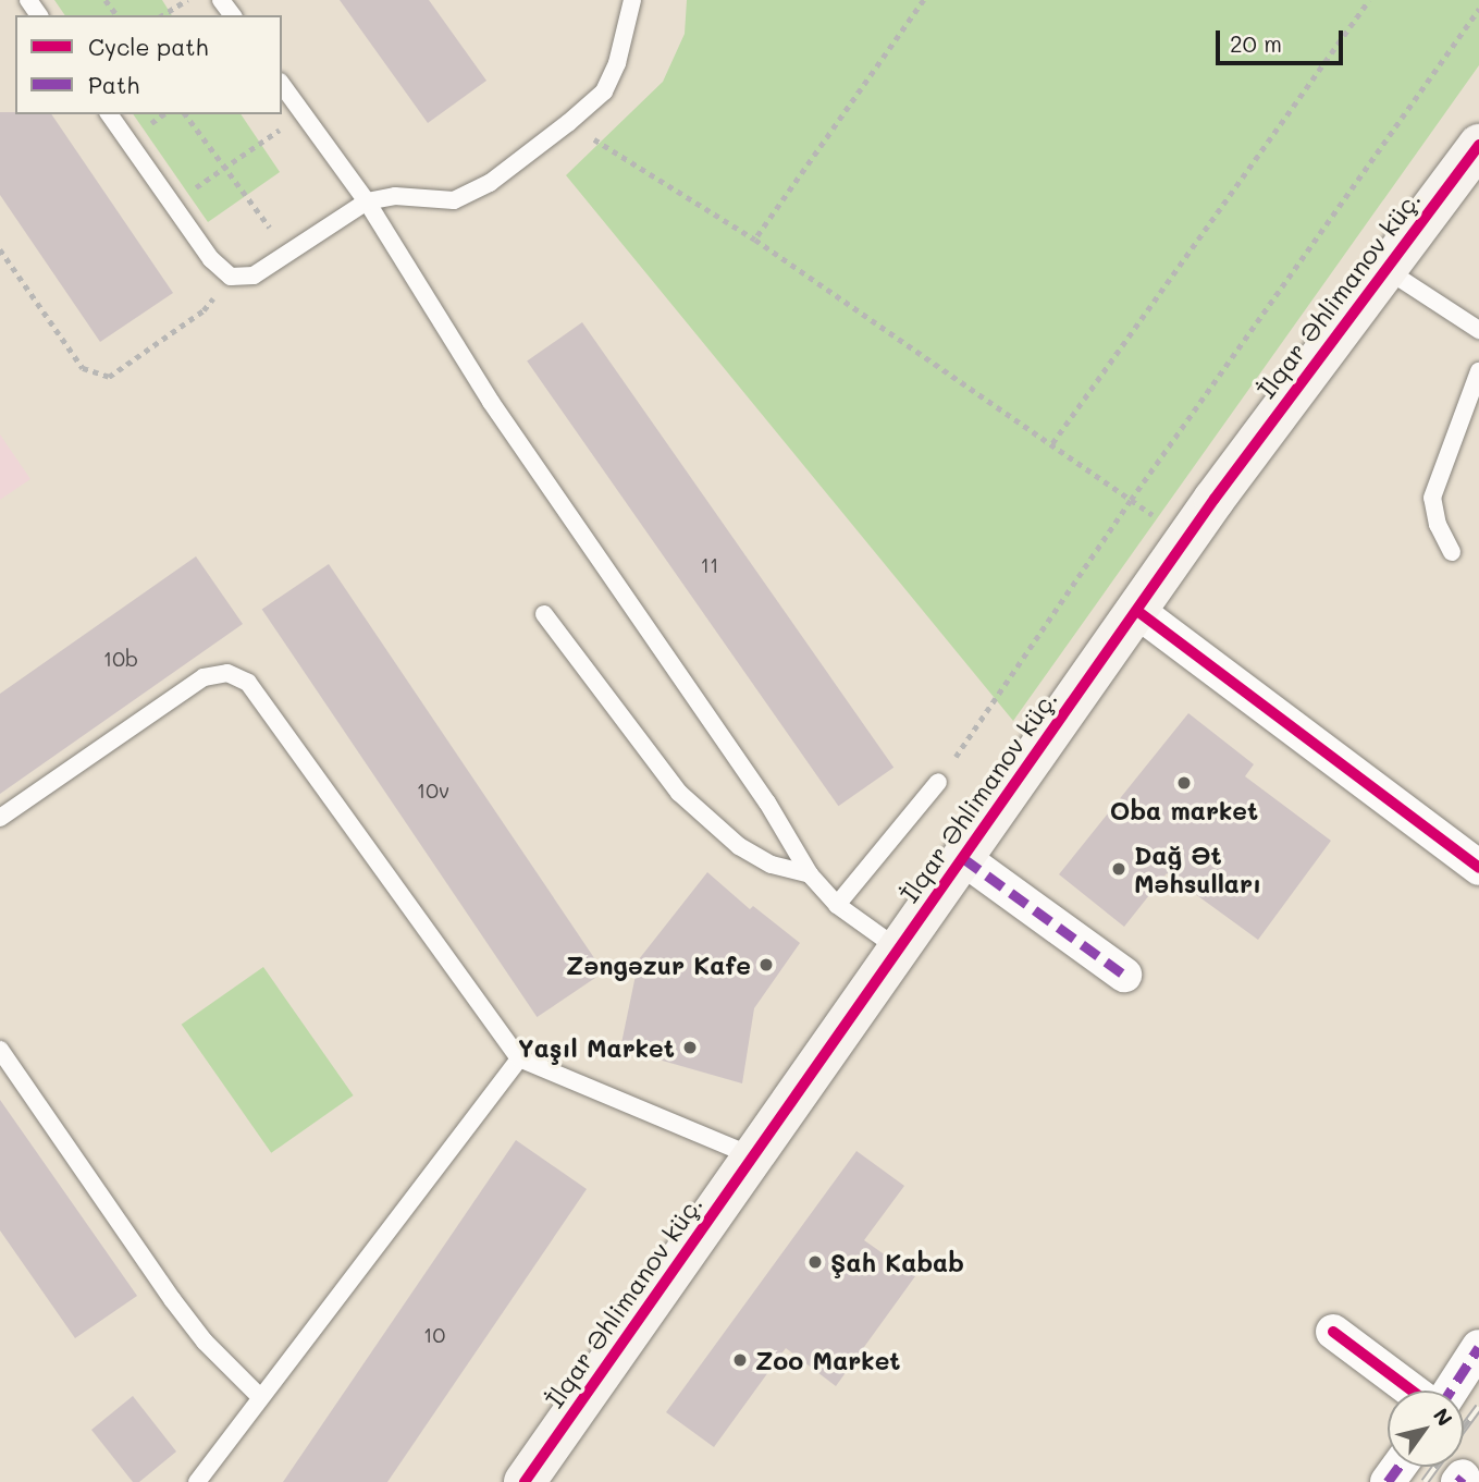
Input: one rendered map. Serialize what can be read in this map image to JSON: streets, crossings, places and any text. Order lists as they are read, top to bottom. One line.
{"streets":{"street":["İlqar Əhlimanov küç."]},"places":["Oba market","Dağ Ət Məhsulları","Zəngəzur Kafe","Yaşıl Market","Şah Kabab","Zoo Market"],"house_numbers":["11","10b","10v","10"],"legend":["Cycle path","Path"],"scale_bar":"20 m","north":"top right"}
